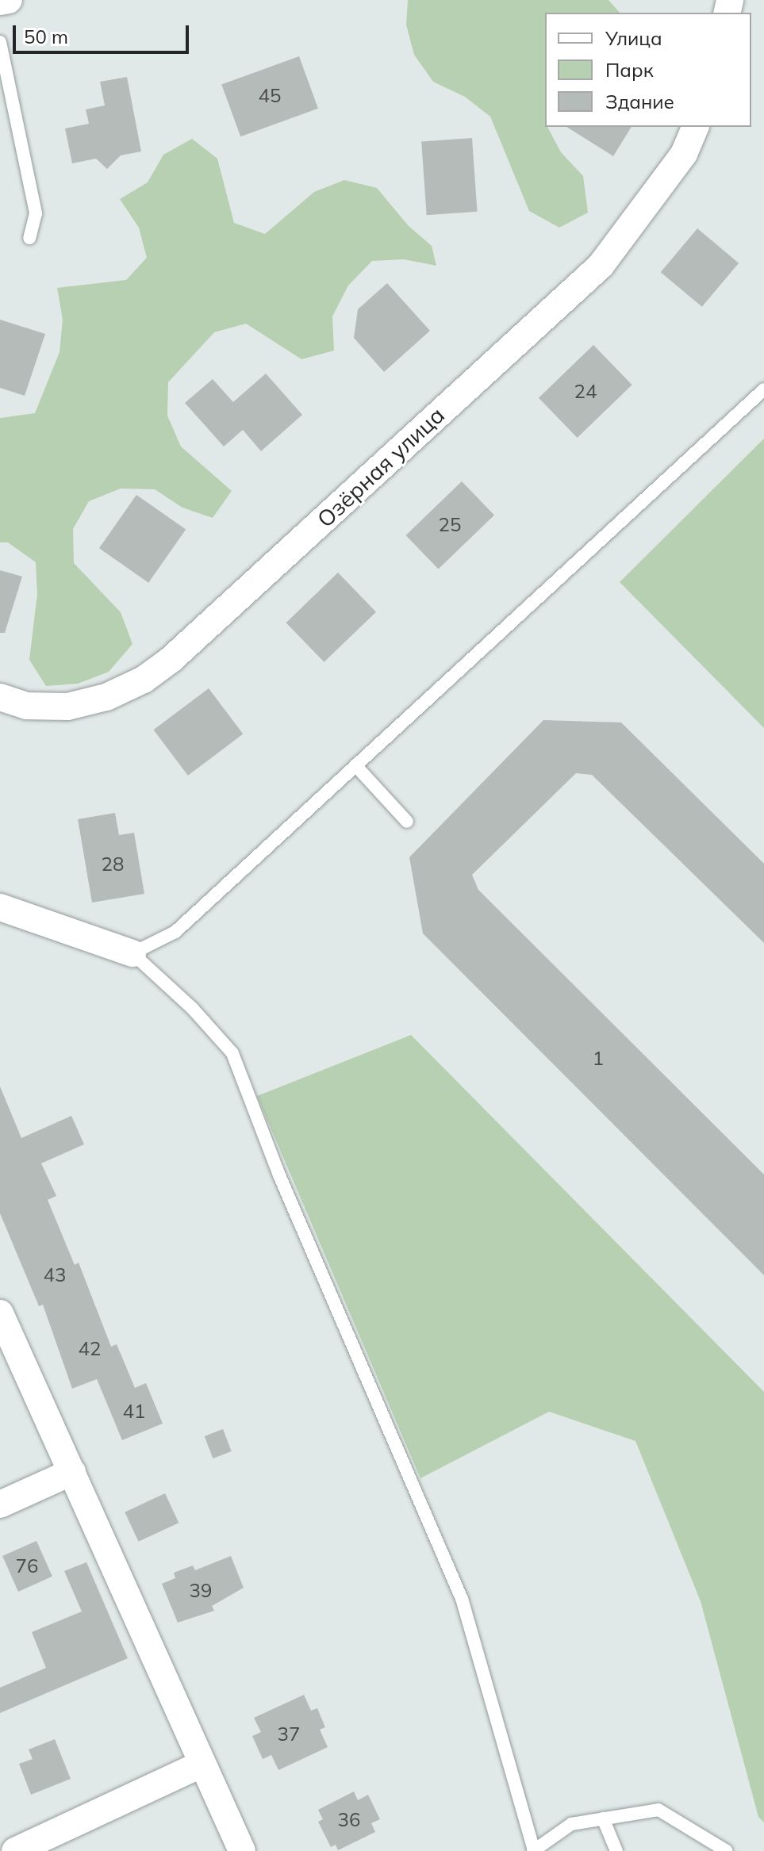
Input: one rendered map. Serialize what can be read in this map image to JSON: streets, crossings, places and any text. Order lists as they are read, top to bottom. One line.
{"streets":{"street":["Озёрная улица"]},"house_numbers":["45","24","25","28","1","43","42","41","76","39","37","36"],"legend":["Улица","Парк","Здание"],"scale_bar":"50 m"}
